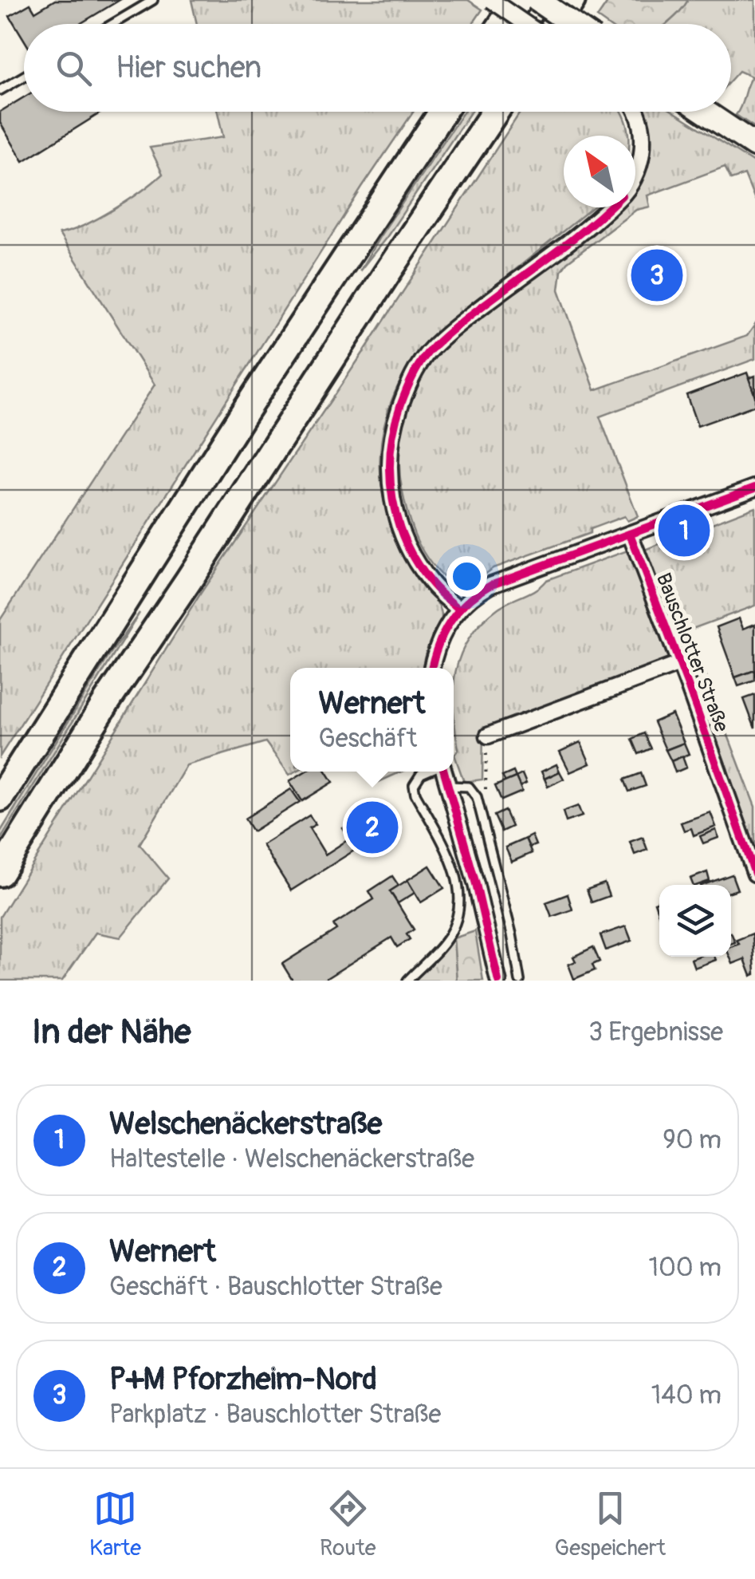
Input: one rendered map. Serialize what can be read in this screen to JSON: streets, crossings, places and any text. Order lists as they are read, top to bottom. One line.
{"streets":{"street":["Bauschlotter Straße"]},"north":"top left","page":{"search":"Hier suchen","pins":["3","1","2"],"popup":["Wernert","Geschäft"],"heading":["In der Nähe","3 Ergebnisse"],"list":[{"mark":"1","name":"Welschenäckerstraße","note":"Haltestelle · Welschenäckerstraße","value":"90 m"},{"mark":"2","name":"Wernert","note":"Geschäft · Bauschlotter Straße","value":"100 m"},{"mark":"3","name":"P+M Pforzheim-Nord","note":"Parkplatz · Bauschlotter Straße","value":"140 m"}],"nav":["Karte","Route","Gespeichert"]}}
